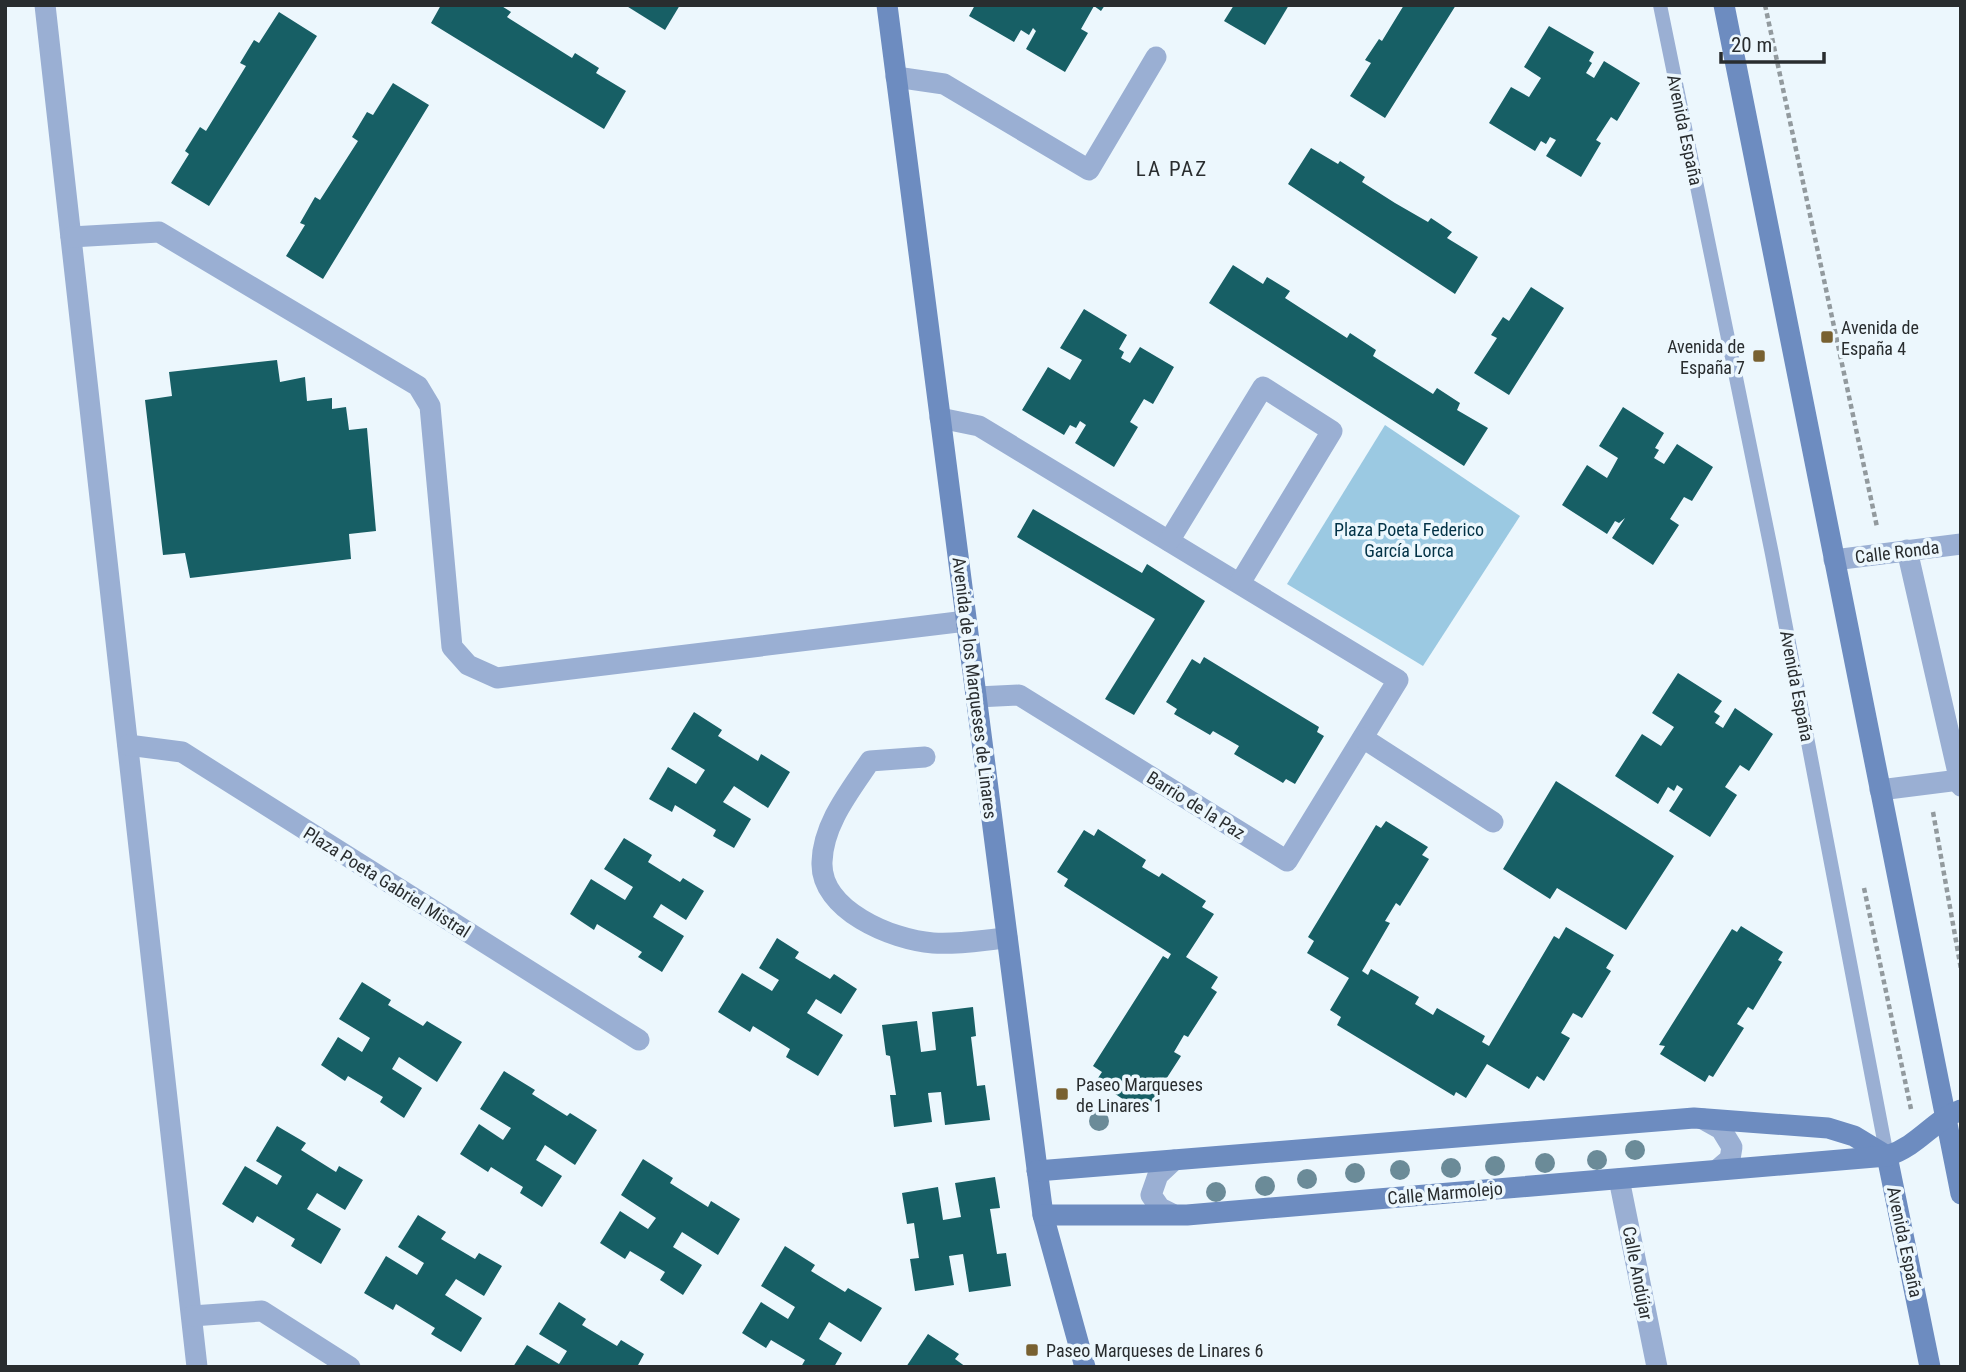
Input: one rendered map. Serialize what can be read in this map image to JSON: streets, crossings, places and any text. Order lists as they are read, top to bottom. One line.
{"streets":{"main road":["Avenida España","Avenida de los Marqueses de Linares","Calle Marmolejo"],"street":["Calle Ronda","Barrio de la Paz","Plaza Poeta Gabriel Mistral","Calle Andújar"]},"crossings":[["Avenida España","Calle Marmolejo"],["Avenida de los Marqueses de Linares","Barrio de la Paz"],["Avenida de los Marqueses de Linares","Calle Marmolejo"],["Calle Marmolejo","Calle Andújar"]],"districts":["LA PAZ"],"parks":["Plaza Poeta Federico García Lorca"],"places":{"transit":["Avenida de España 4","Avenida de España 7","Paseo Marqueses de Linares 1","Paseo Marqueses de Linares 6"]},"scale_bar":"20 m"}
